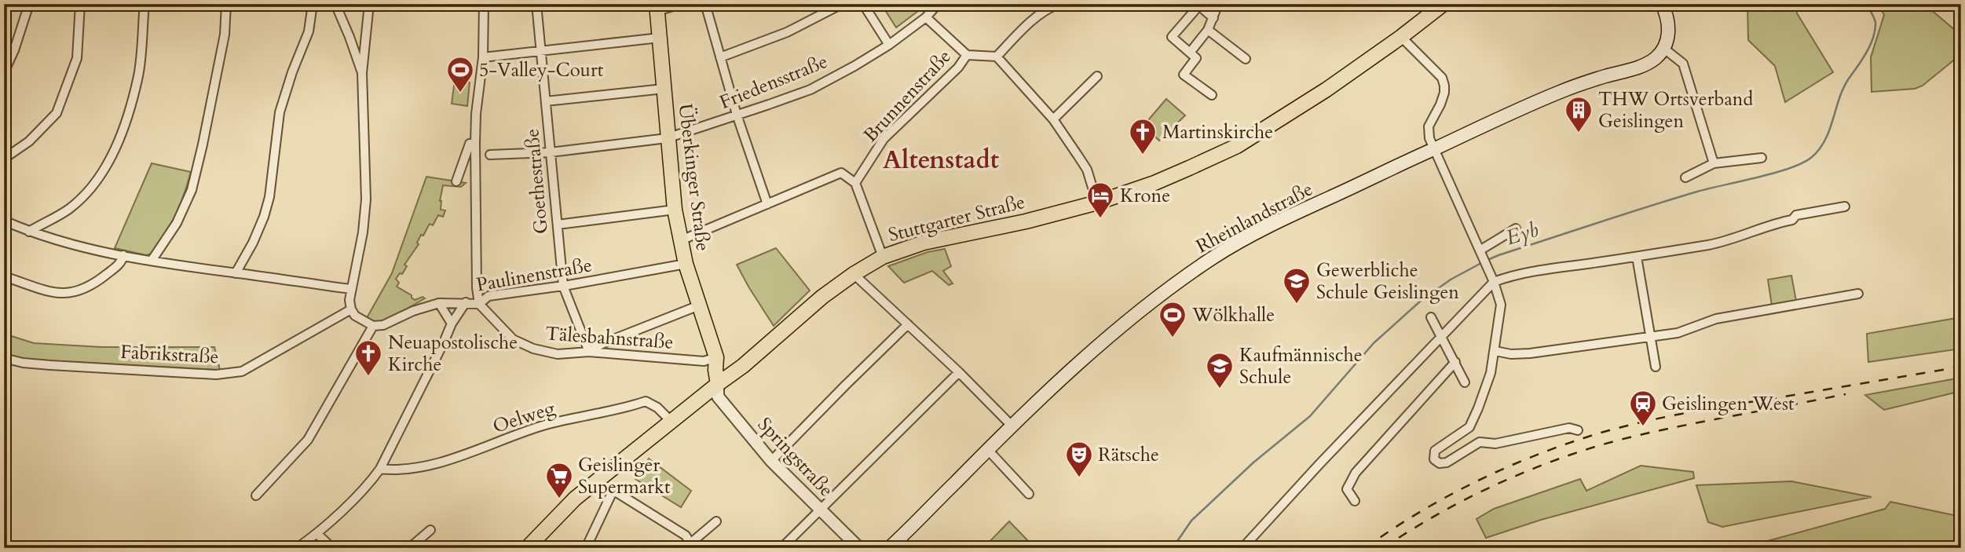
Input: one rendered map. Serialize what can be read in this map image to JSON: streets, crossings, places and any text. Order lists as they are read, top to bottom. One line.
{"streets":{"main road":["Überkinger Straße","Rheinlandstraße","Stuttgarter Straße"],"street":["Friedensstraße","Brunnenstraße","Goethestraße","Paulinenstraße","Tälesbahnstraße","Fabrikstraße","Oelweg","Springstraße"]},"crossings":[["Friedensstraße","Brunnenstraße"],["Friedensstraße","Überkinger Straße"],["Friedensstraße","Goethestraße"],["Überkinger Straße","Stuttgarter Straße"],["Überkinger Straße","Paulinenstraße"],["Überkinger Straße","Tälesbahnstraße"],["Überkinger Straße","Springstraße"],["Goethestraße","Paulinenstraße"],["Goethestraße","Tälesbahnstraße"],["Stuttgarter Straße","Oelweg"],["Stuttgarter Straße","Springstraße"],["Paulinenstraße","Tälesbahnstraße"]],"districts":["Altenstadt"],"water":["Eyb"],"places":{"sports":["5-Valley-Court","Wölkhalle"],"building":["THW Ortsverband Geislingen"],"church":["Martinskirche","Neuapostolische Kirche"],"hotel":["Krone"],"school or university":["Gewerbliche Schule Geislingen","Kaufmännische Schule"],"station":["Geislingen West"],"theatre":["Rätsche"],"supermarket":["Geislinger Supermarkt"]}}
